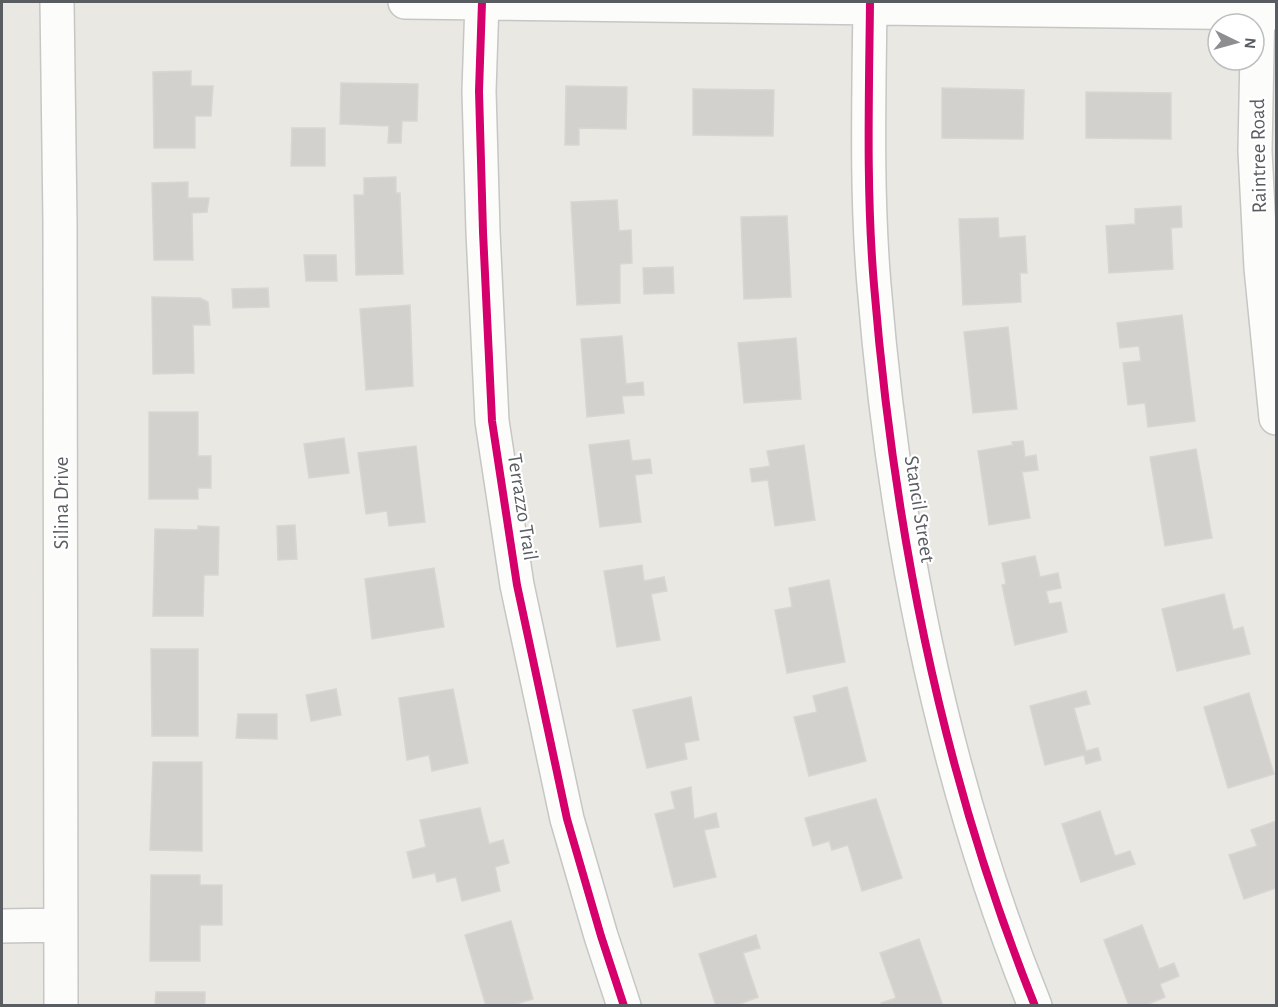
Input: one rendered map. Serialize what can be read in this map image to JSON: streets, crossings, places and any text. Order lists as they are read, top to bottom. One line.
{"streets":{"street":["Raintree Road","Silina Drive","Terrazzo Trail","Stancil Street"]},"north":"right"}
